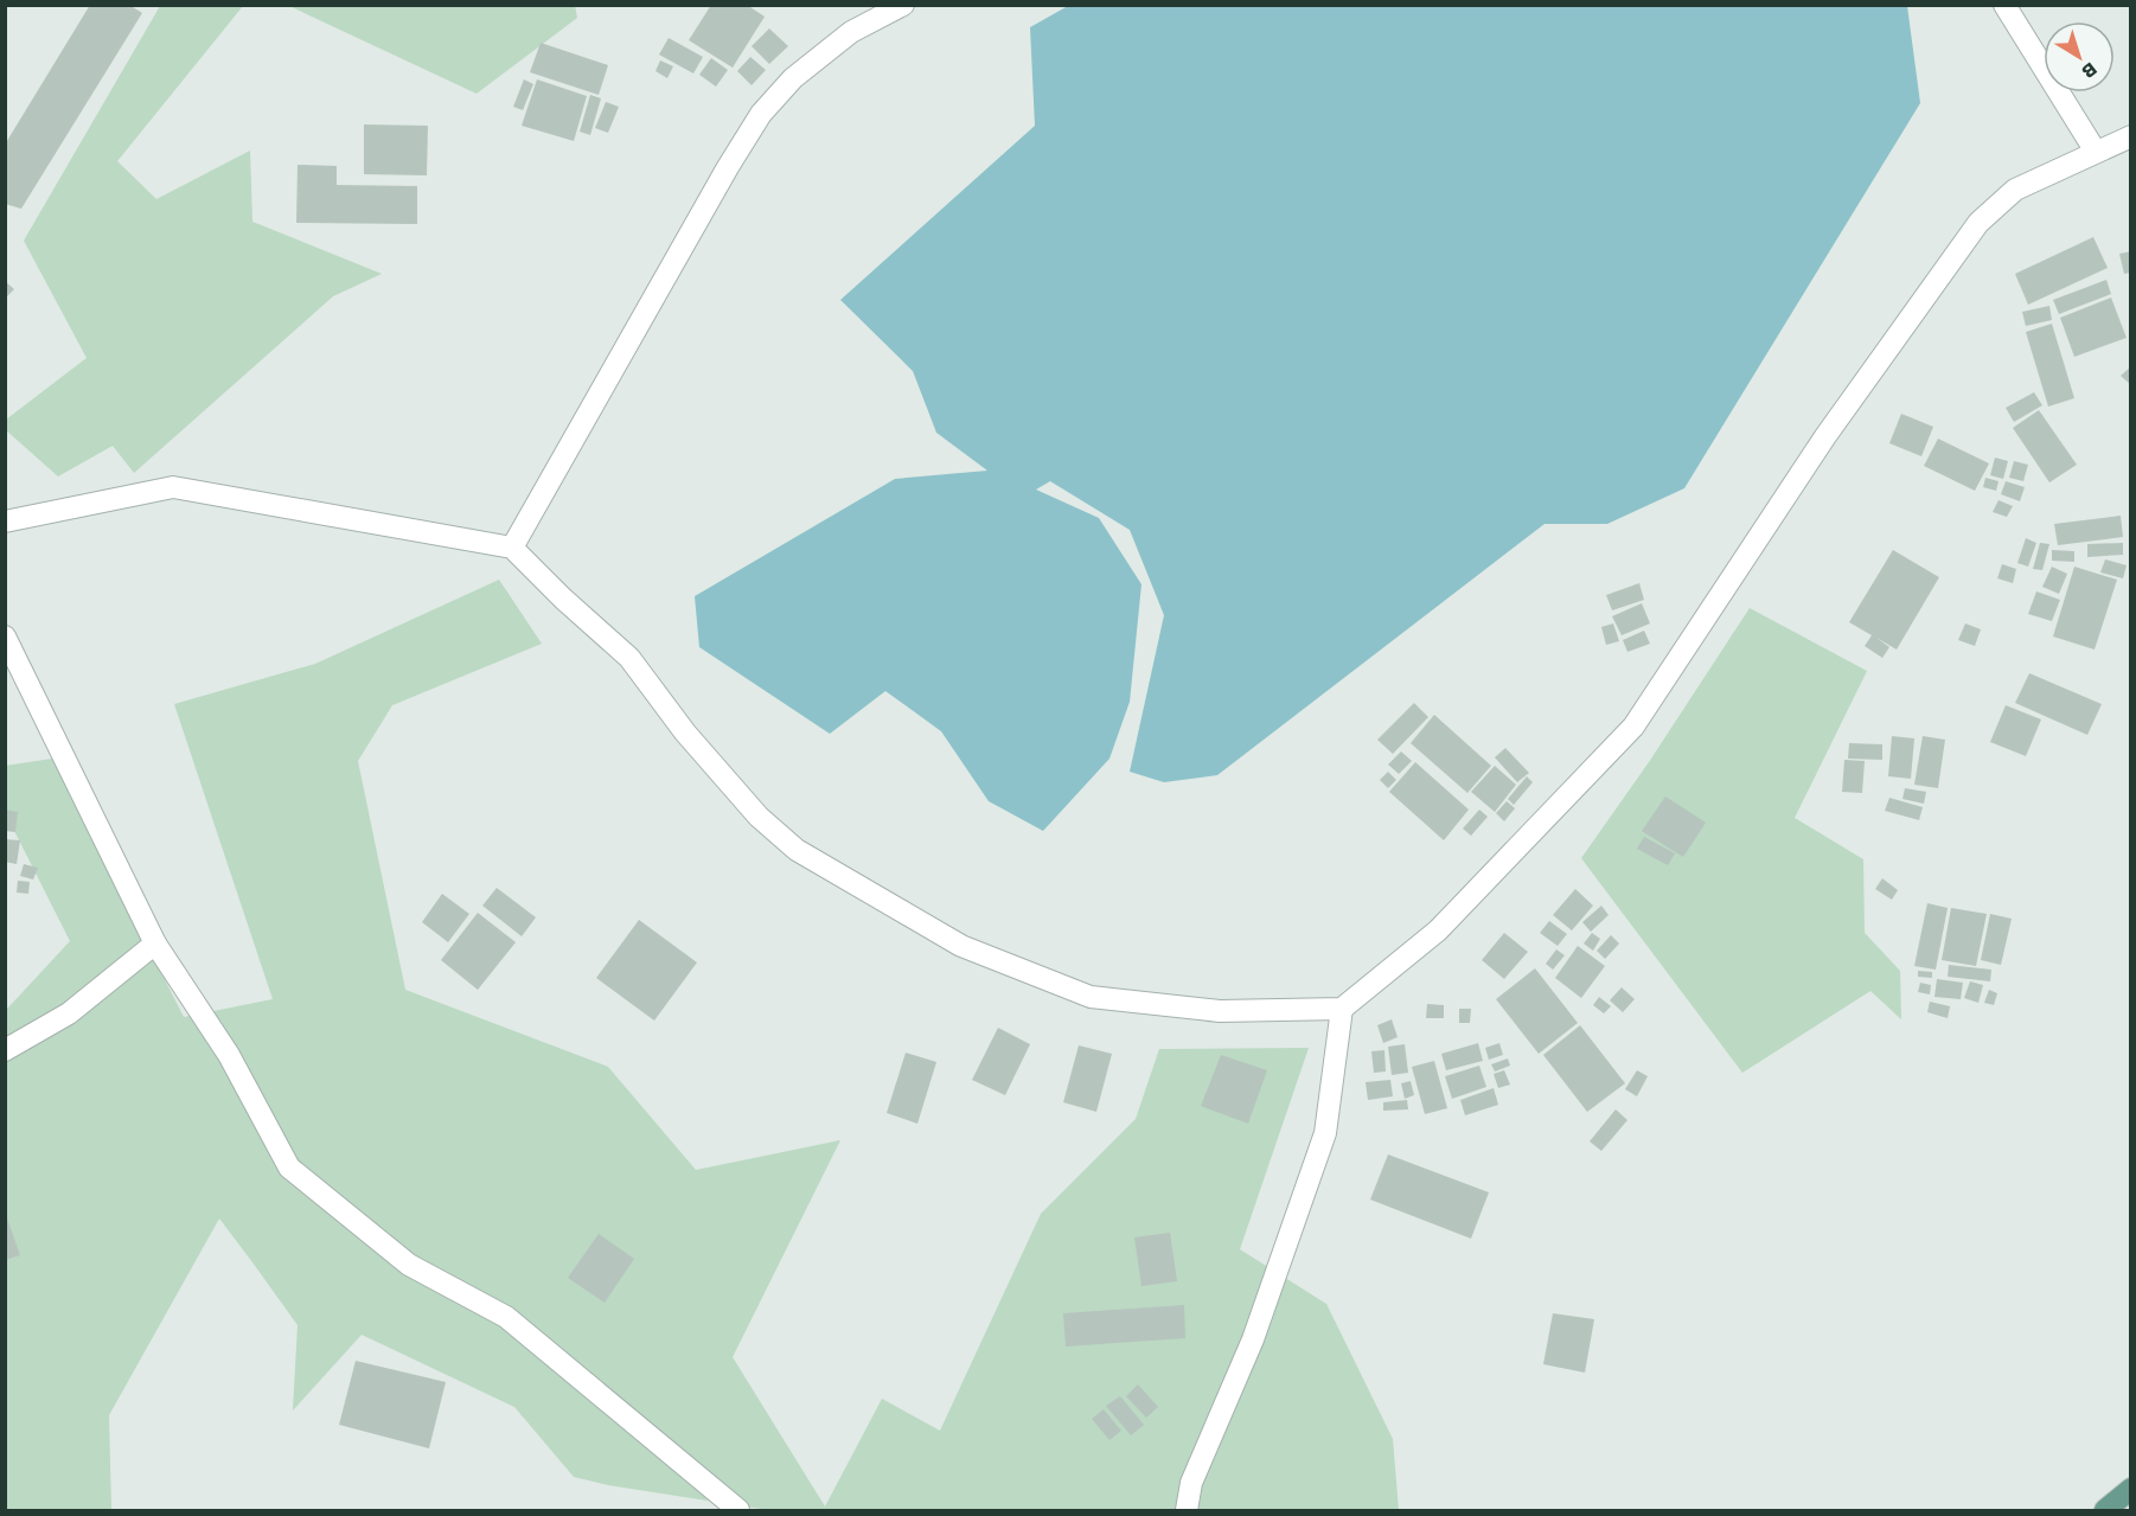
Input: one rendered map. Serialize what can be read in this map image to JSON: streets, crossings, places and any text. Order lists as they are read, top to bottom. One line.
{"north":"bottom right"}
